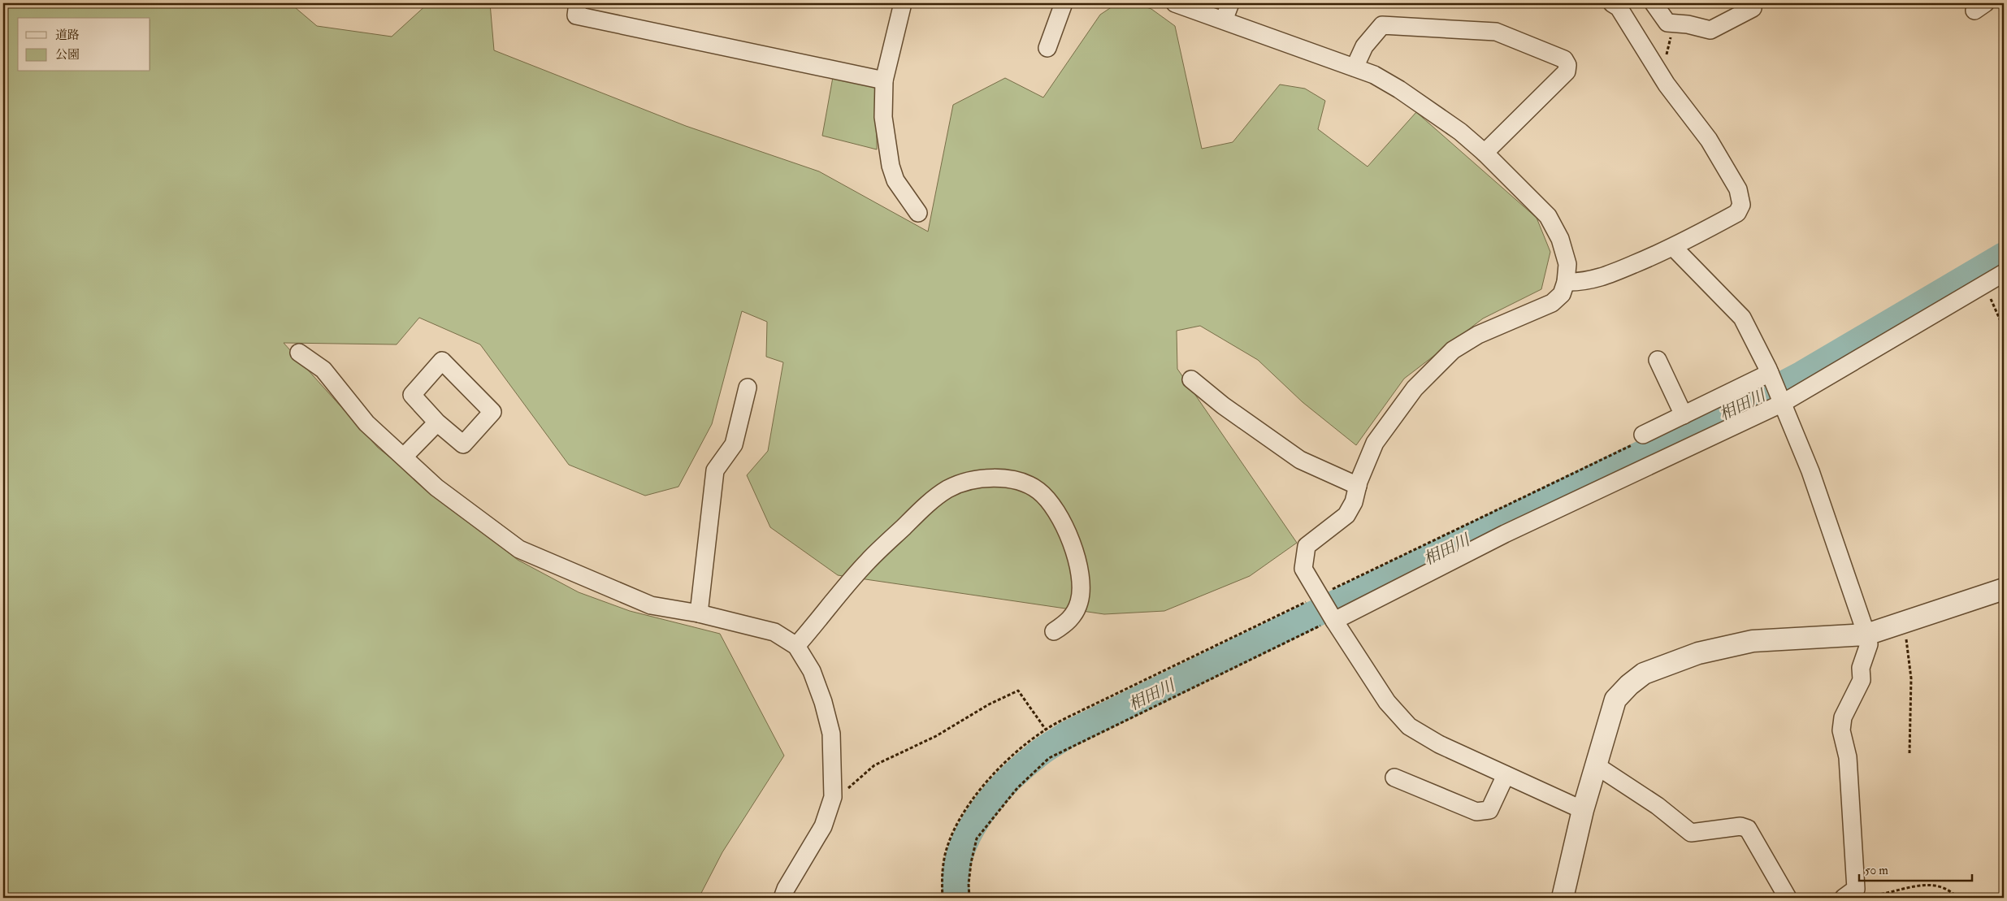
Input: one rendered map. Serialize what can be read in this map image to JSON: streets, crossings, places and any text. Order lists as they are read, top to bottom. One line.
{"water":["相田川"],"legend":["道路","公園"],"scale_bar":"50 m"}
